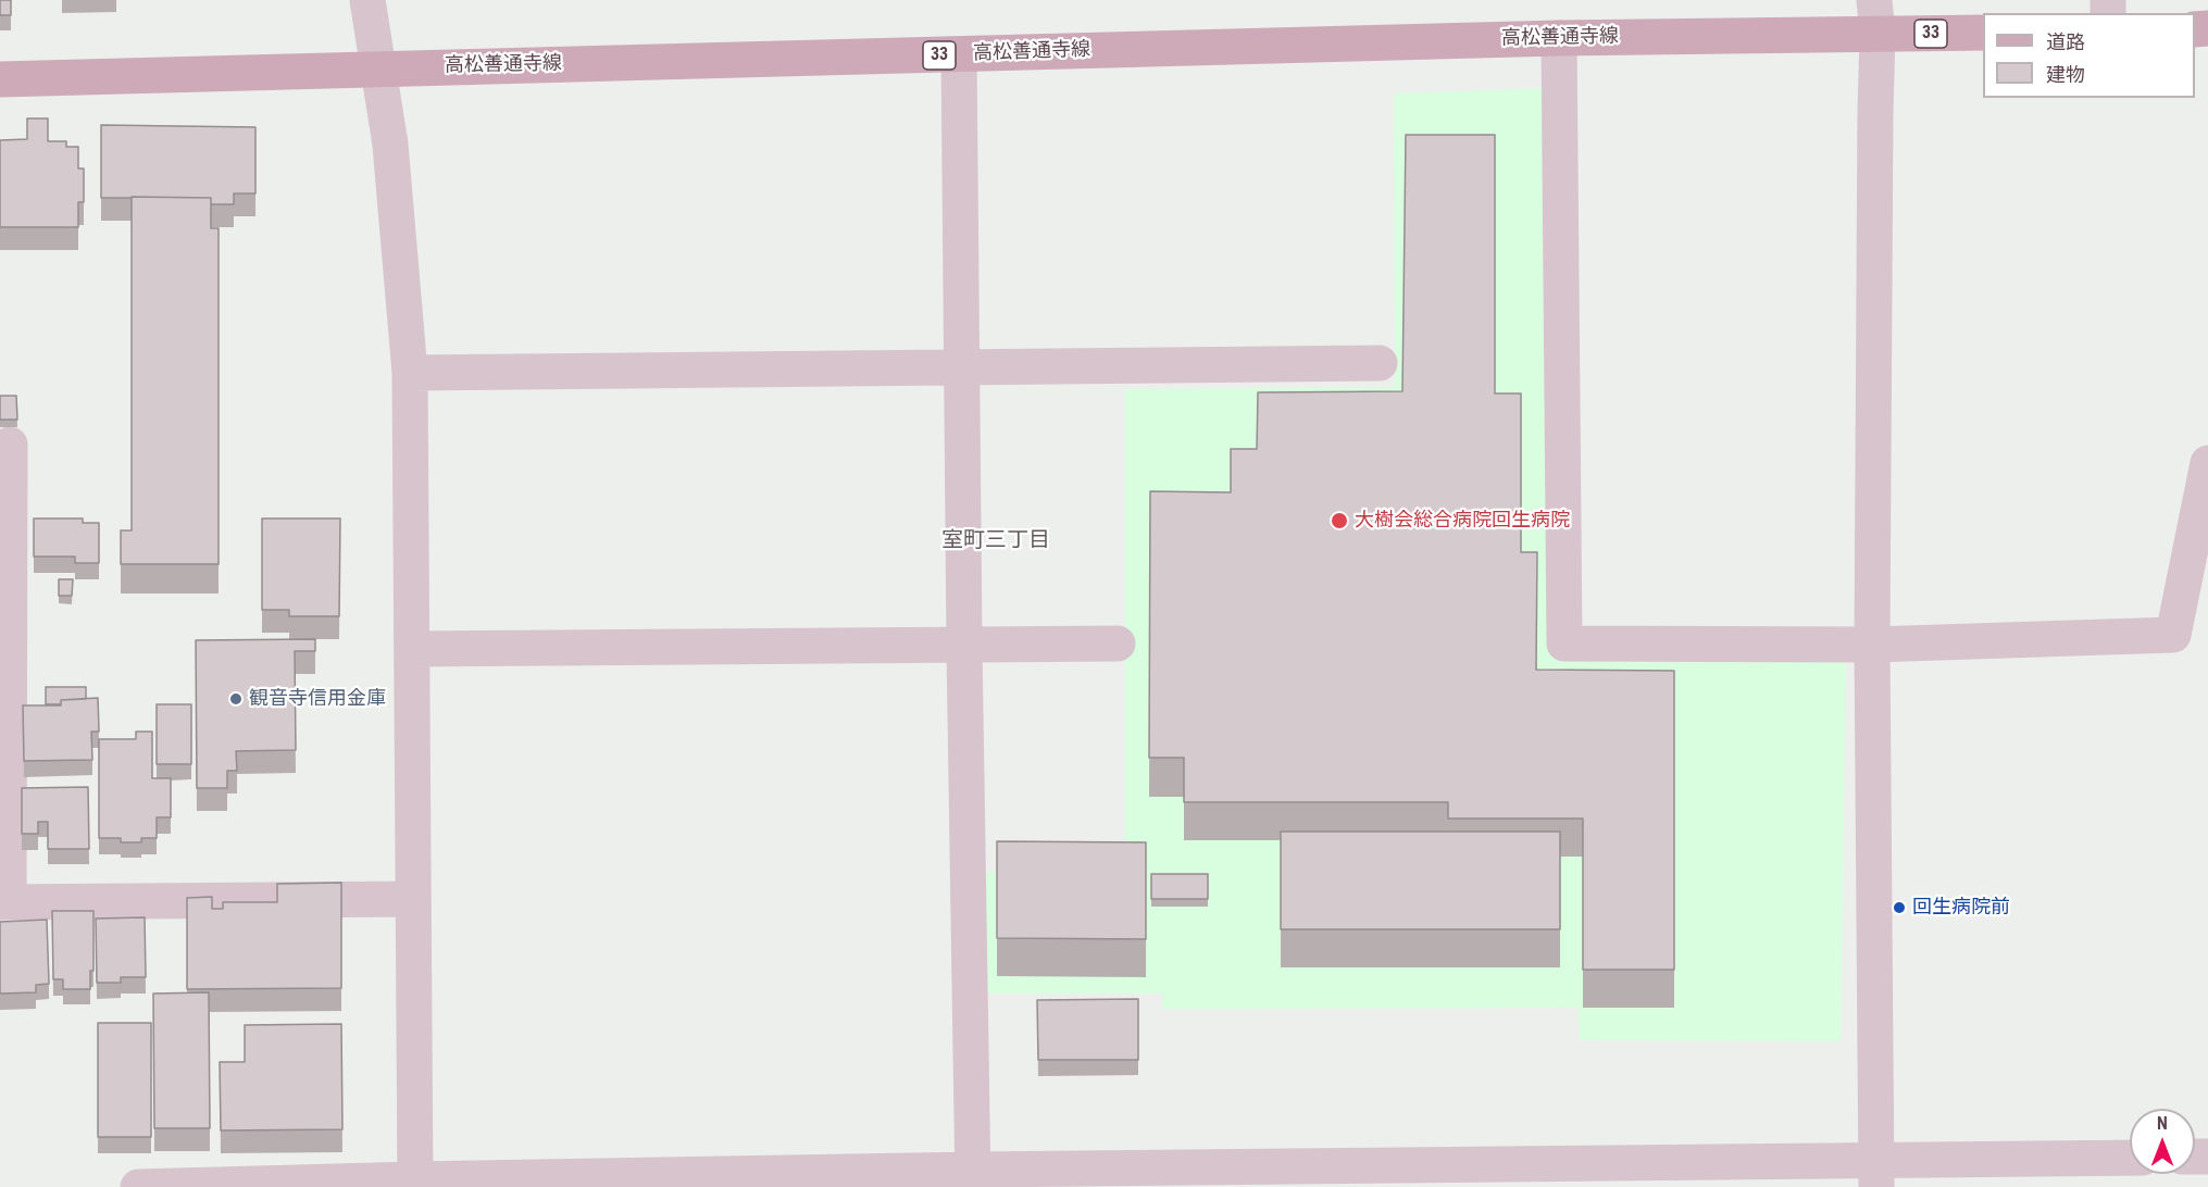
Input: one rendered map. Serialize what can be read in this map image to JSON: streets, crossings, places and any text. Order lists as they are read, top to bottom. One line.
{"streets":{"main road":["33","高松善通寺線"]},"districts":["室町三丁目"],"places":["大樹会総合病院回生病院","観音寺信用金庫","回生病院前"],"legend":["道路","建物"],"north":"top"}
